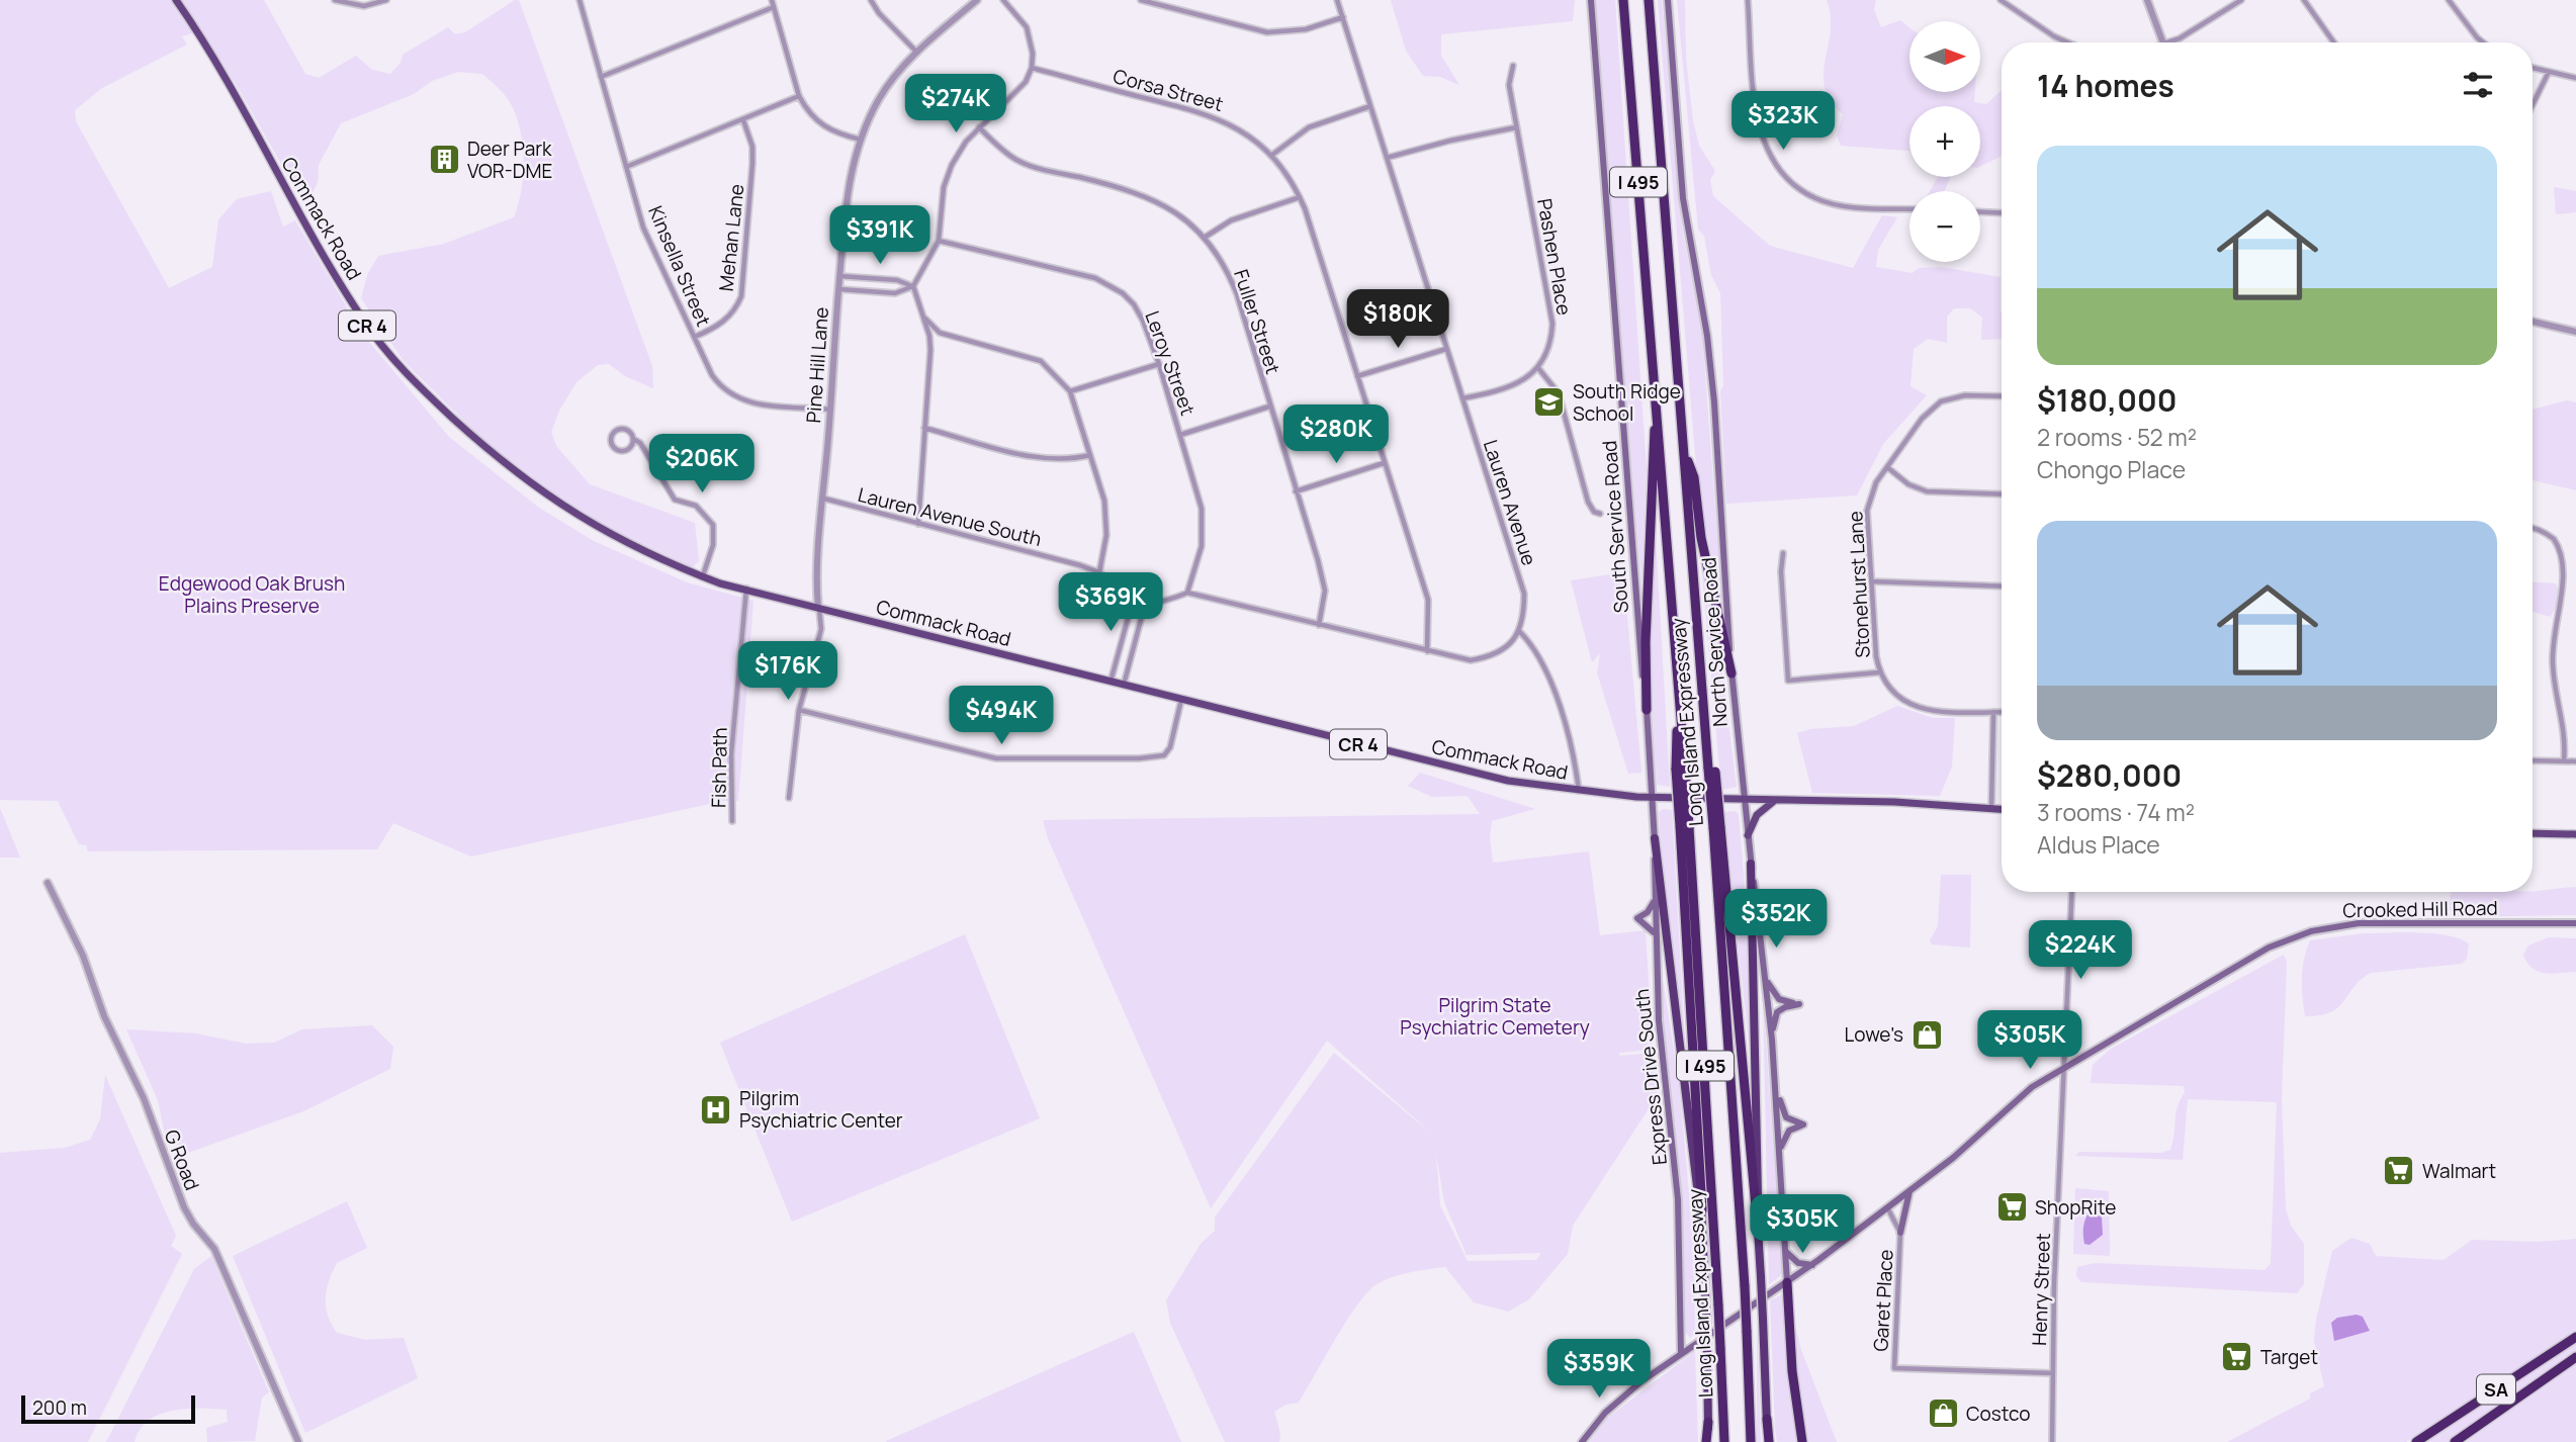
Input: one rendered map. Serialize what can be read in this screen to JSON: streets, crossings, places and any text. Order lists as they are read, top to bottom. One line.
{"streets":{"highway":["I 495","Long Island Expressway","SA"],"main road":["Commack Road","CR 4","South Service Road","North Service Road","Crooked Hill Road","Express Drive South"],"street":["Corsa Street","Mehan Lane","Pashen Place","Kinsella Street","Fuller Street","Leroy Street","Pine Hill Lane","Lauren Avenue","Lauren Avenue South","Stonehurst Lane","Fish Path","G Road","Henry Street","Garet Place"]},"crossings":[["Commack Road","Pine Hill Lane"],["Commack Road","South Service Road"],["Commack Road","North Service Road"],["Commack Road","Fish Path"],["Commack Road","Express Drive South"],["Mehan Lane","Kinsella Street"],["Kinsella Street","Pine Hill Lane"],["Pine Hill Lane","Lauren Avenue South"],["South Service Road","Express Drive South"],["North Service Road","Crooked Hill Road"],["Crooked Hill Road","Express Drive South"],["Crooked Hill Road","Henry Street"],["Crooked Hill Road","Garet Place"],["Henry Street","Garet Place"]],"parks":["Edgewood Oak Brush Plains Preserve","Pilgrim State Psychiatric Cemetery"],"places":{"building":["Deer Park VOR-DME"],"school or university":["South Ridge School"],"shop":["Lowe's","Costco"],"hospital":["Pilgrim Psychiatric Center"],"supermarket":["Walmart","ShopRite","Target"]},"scale_bar":"200 m","north":"right","page":{"map_buttons":["+","−"],"heading":"14 homes","price":["$274K","$323K","$391K","$180K","$280K","$206K","$369K","$176K","$494K","$352K","$224K","$305K","$305K","$359K"],"list":[{"name":"$180,000","note":"2 rooms · 52 m² · Chongo Place"},{"name":"$280,000","note":"3 rooms · 74 m² · Aldus Place"}],"scale":"200 m"}}
